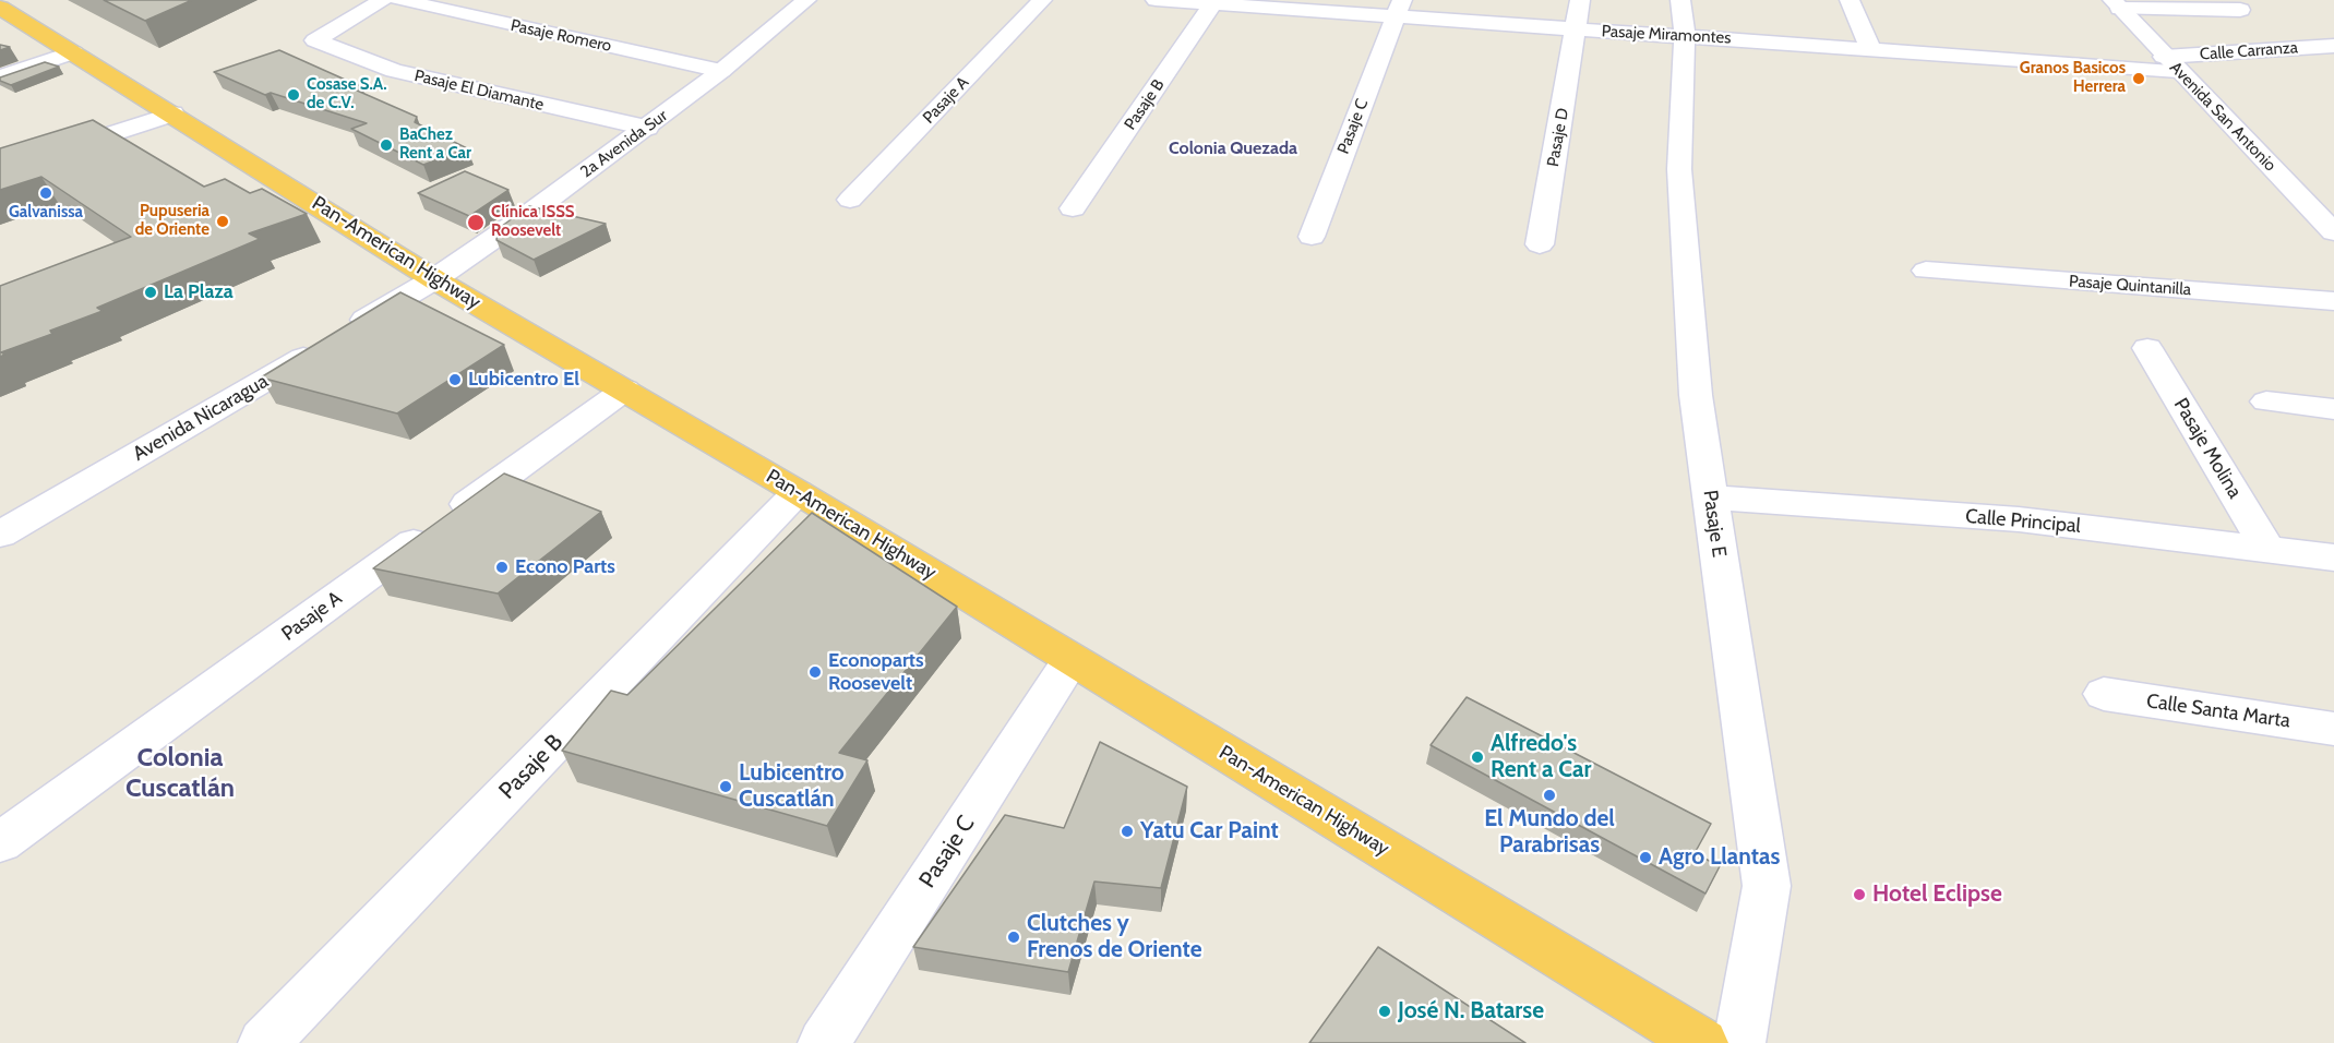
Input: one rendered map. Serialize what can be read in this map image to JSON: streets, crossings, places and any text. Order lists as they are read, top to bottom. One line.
{"streets":{"highway":["Pan-American Highway"],"street":["Pasaje Miramontes","Pasaje Romero","Calle Carranza","Pasaje El Diamante","Pasaje A","Pasaje B","Avenida San Antonio","Pasaje C","Pasaje D","2a Avenida Sur","Pasaje Quintanilla","Avenida Nicaragua","Pasaje Molina","Calle Principal","Pasaje E","Calle Santa Marta"]},"crossings":[["Pasaje Miramontes","Calle Carranza"],["Pasaje Miramontes","Pasaje B"],["Pasaje Miramontes","Avenida San Antonio"],["Pasaje Miramontes","Pasaje C"],["Pasaje Miramontes","Pasaje D"],["Pasaje Miramontes","Pasaje E"],["Pasaje Romero","2a Avenida Sur"],["Calle Carranza","Avenida San Antonio"],["Pasaje El Diamante","2a Avenida Sur"],["Pasaje A","Pan-American Highway"],["Pasaje B","Pan-American Highway"],["Pasaje C","Pan-American Highway"],["2a Avenida Sur","Pan-American Highway"],["2a Avenida Sur","Avenida Nicaragua"],["Pan-American Highway","Avenida Nicaragua"],["Pasaje Molina","Calle Principal"],["Calle Principal","Pasaje E"]],"districts":["Colonia Quezada","Colonia Cuscatlán"],"places":["Granos Basicos Herrera","Cosase S.A. de C.V.","BaChez Rent a Car","Galvanissa","Pupuseria de Oriente","Clínica ISSS Roosevelt","La Plaza","Lubicentro El","Econo Parts","Econoparts Roosevelt","Alfredo's Rent a Car","Lubicentro Cuscatlán","El Mundo del Parabrisas","Yatu Car Paint","Agro Llantas","Hotel Eclipse","Clutches y Frenos de Oriente","José N. Batarse"]}
